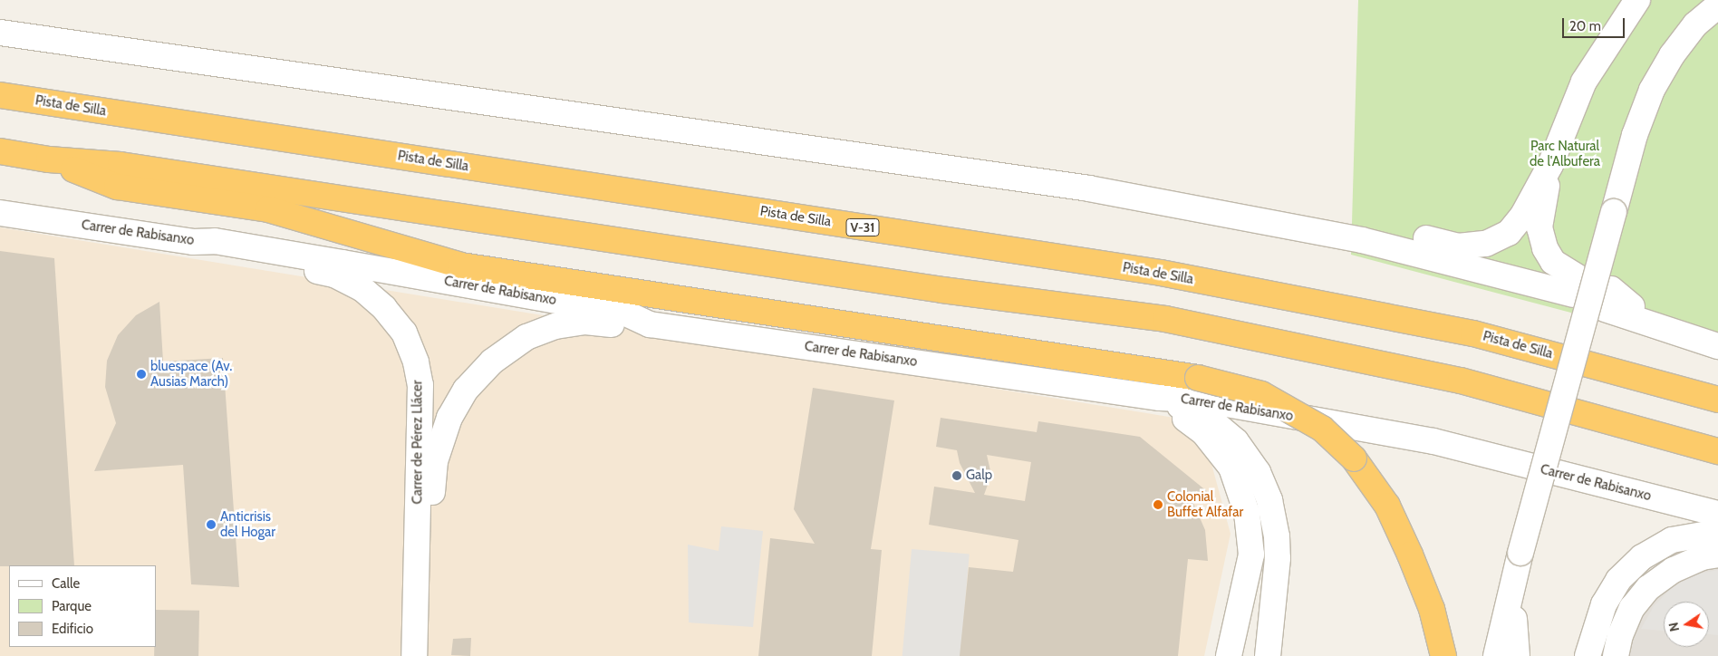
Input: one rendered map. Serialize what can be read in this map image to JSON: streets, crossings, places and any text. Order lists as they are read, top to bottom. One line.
{"streets":{"highway":["Pista de Silla","V-31"],"street":["Carrer de Rabisanxo","Carrer de Pérez Llácer"]},"crossings":[["Carrer de Rabisanxo","Carrer de Pérez Llácer"]],"parks":["Parc Natural de l'Albufera"],"places":["bluespace (Av. Ausias March)","Galp","Colonial Buffet Alfafar","Anticrisis del Hogar"],"legend":["Calle","Parque","Edificio"],"scale_bar":"20 m","north":"left"}
